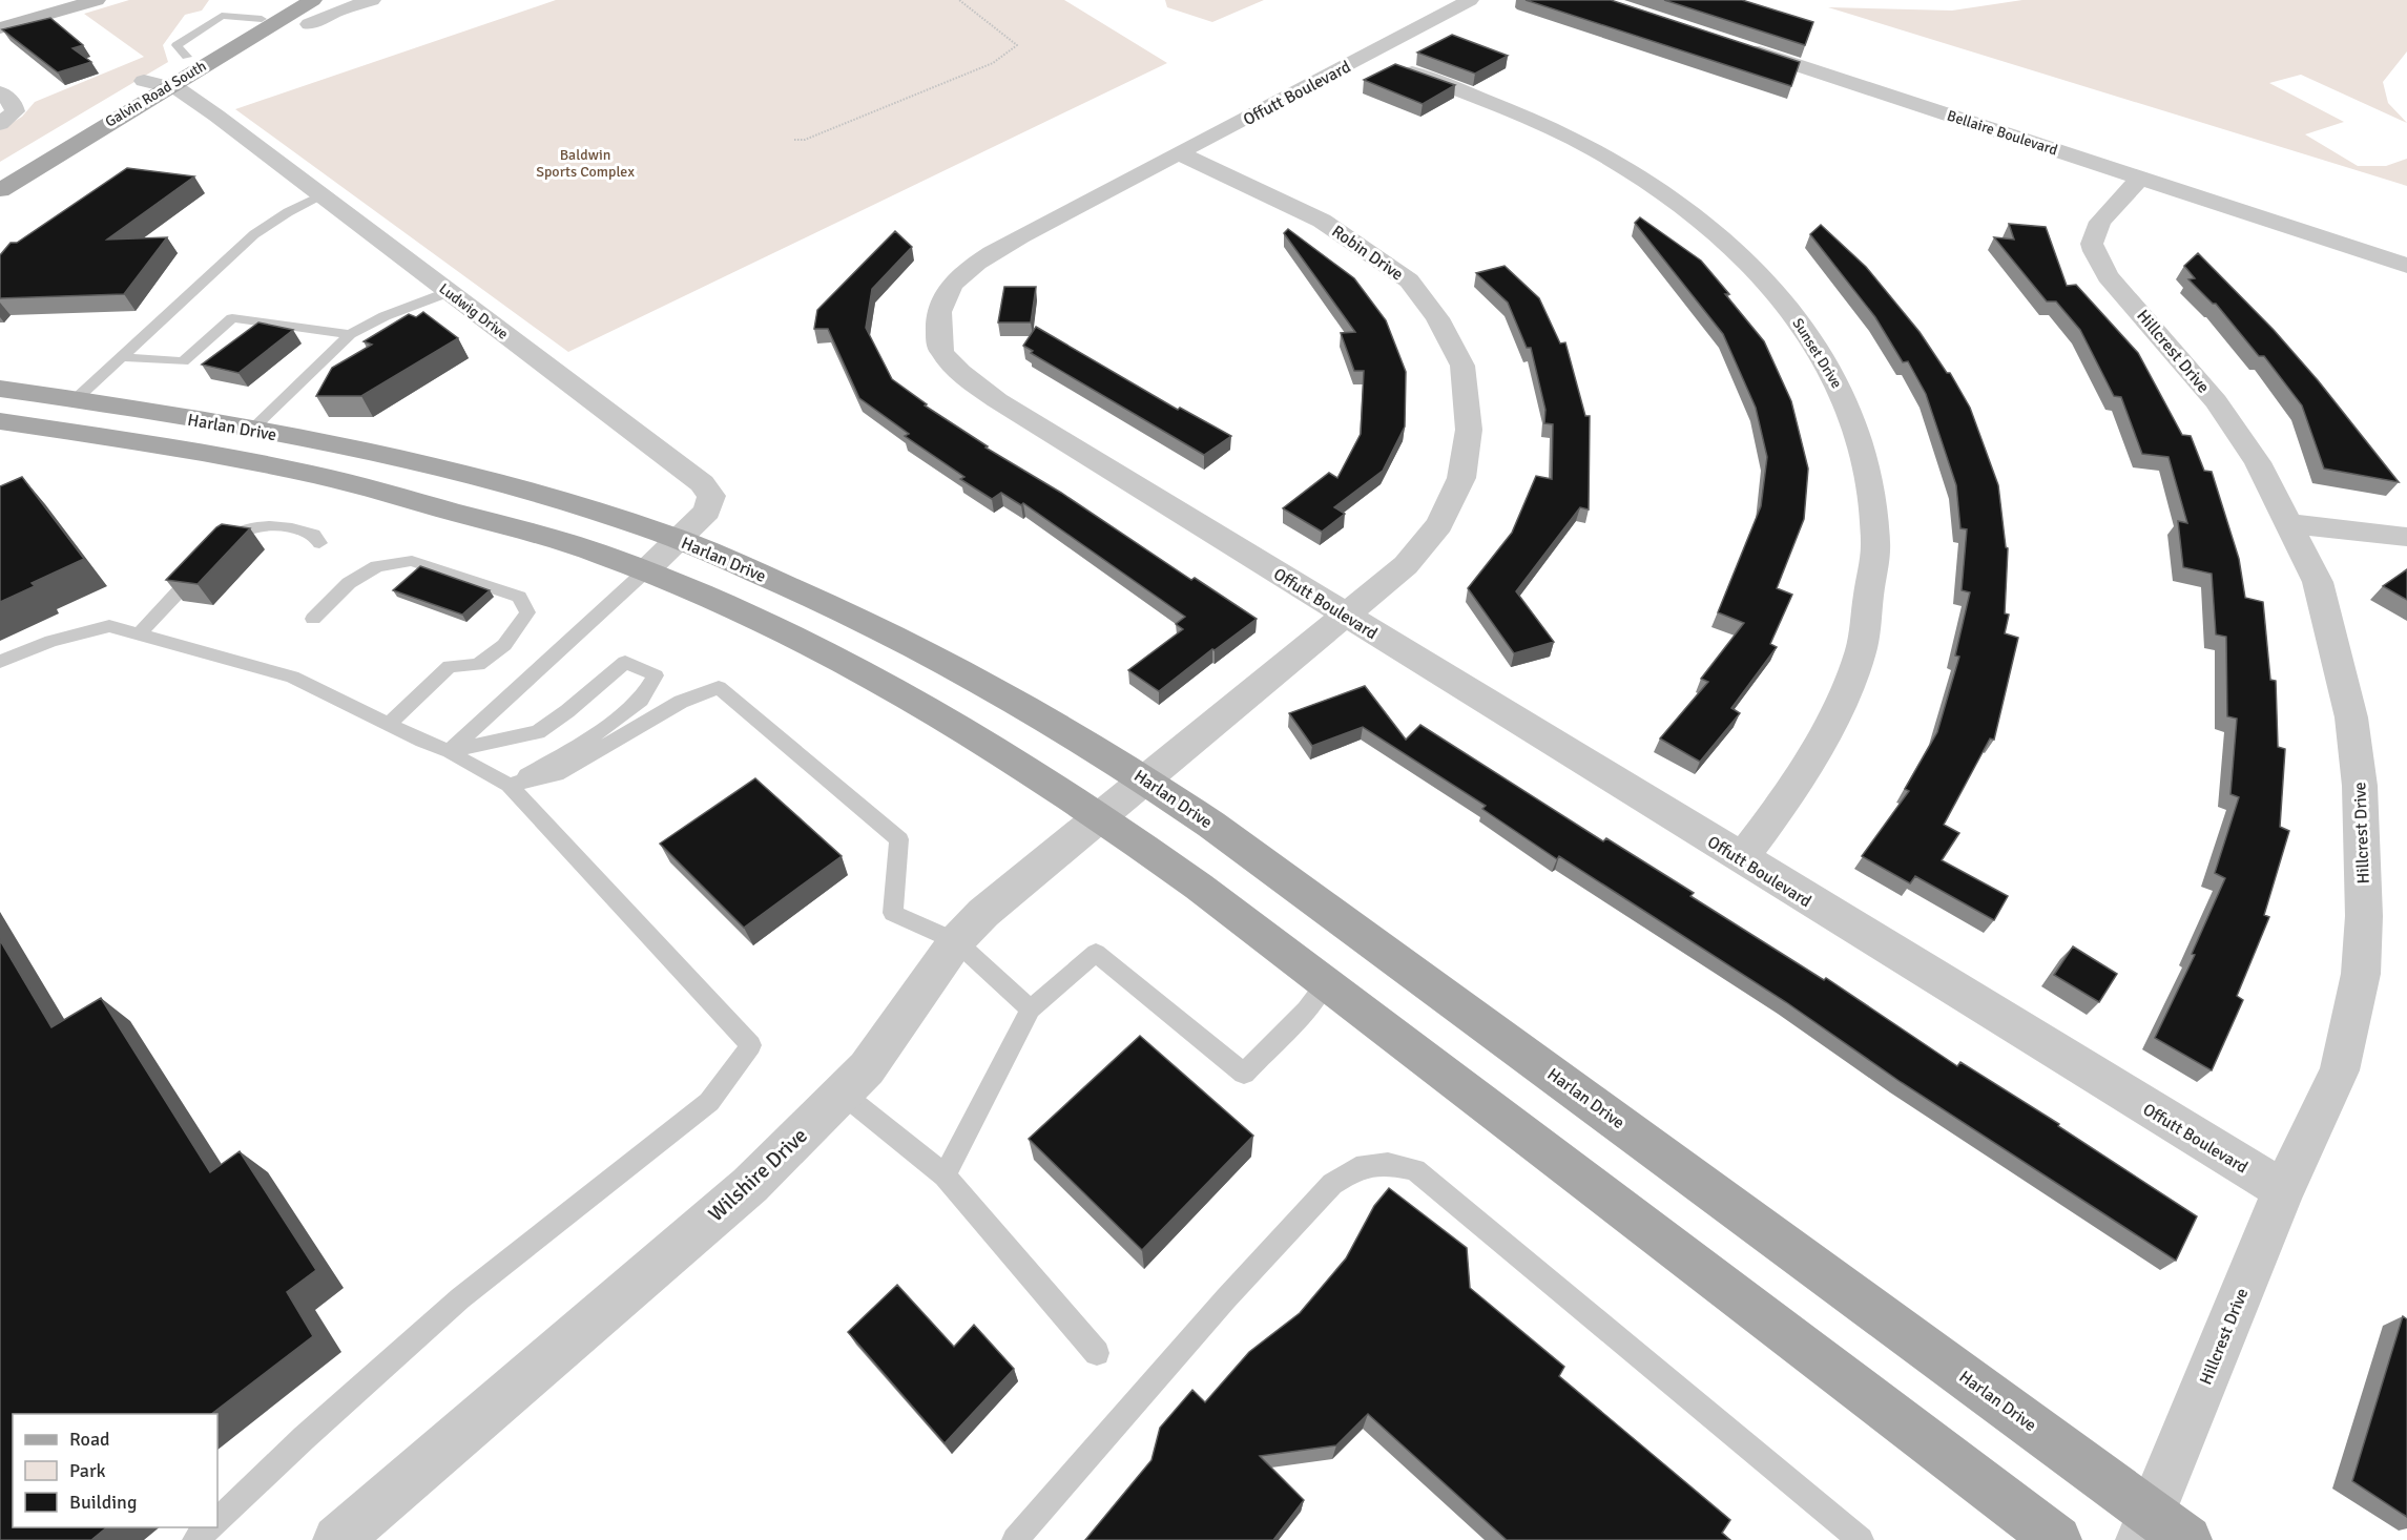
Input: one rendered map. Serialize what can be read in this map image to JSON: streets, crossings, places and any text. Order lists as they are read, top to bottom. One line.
{"streets":{"main road":["Galvin Road South","Harlan Drive"],"street":["Offutt Boulevard","Bellaire Boulevard","Robin Drive","Ludwig Drive","Hillcrest Drive","Sunset Drive","Wilshire Drive"]},"crossings":[["Offutt Boulevard","Robin Drive"],["Offutt Boulevard","Hillcrest Drive"],["Offutt Boulevard","Sunset Drive"],["Galvin Road South","Ludwig Drive"],["Bellaire Boulevard","Hillcrest Drive"],["Robin Drive","Harlan Drive"],["Robin Drive","Wilshire Drive"],["Ludwig Drive","Harlan Drive"],["Hillcrest Drive","Harlan Drive"],["Harlan Drive","Wilshire Drive"]],"parks":["Baldwin Sports Complex"],"legend":["Road","Park","Building"]}
